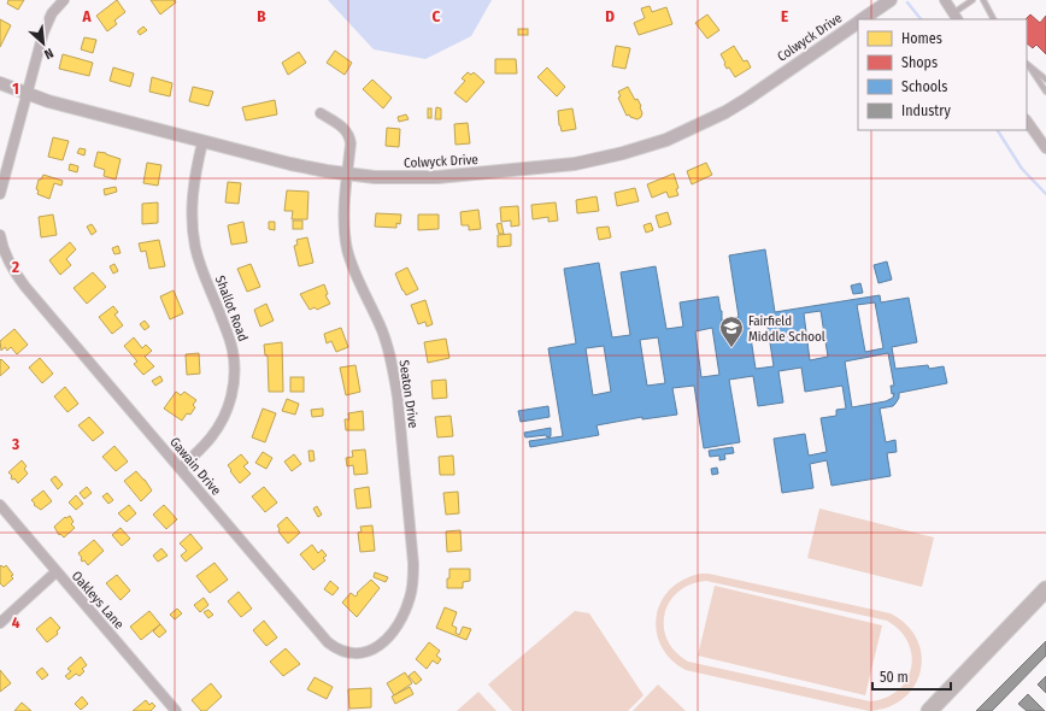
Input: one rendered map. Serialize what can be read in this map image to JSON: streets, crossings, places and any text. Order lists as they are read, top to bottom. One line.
{"streets":{"street":["Colwyck Drive","Shallot Road","Seaton Drive","Gawain Drive","Oakleys Lane"]},"crossings":[["Colwyck Drive","Shallot Road"],["Colwyck Drive","Seaton Drive"],["Shallot Road","Gawain Drive"],["Seaton Drive","Gawain Drive"]],"places":{"school or university":["Fairfield Middle School"]},"legend":["Homes","Shops","Schools","Industry"],"scale_bar":"50 m","north":"bottom right","grid":{"columns":["A","B","C","D","E"],"rows":["1","2","3","4"]}}
